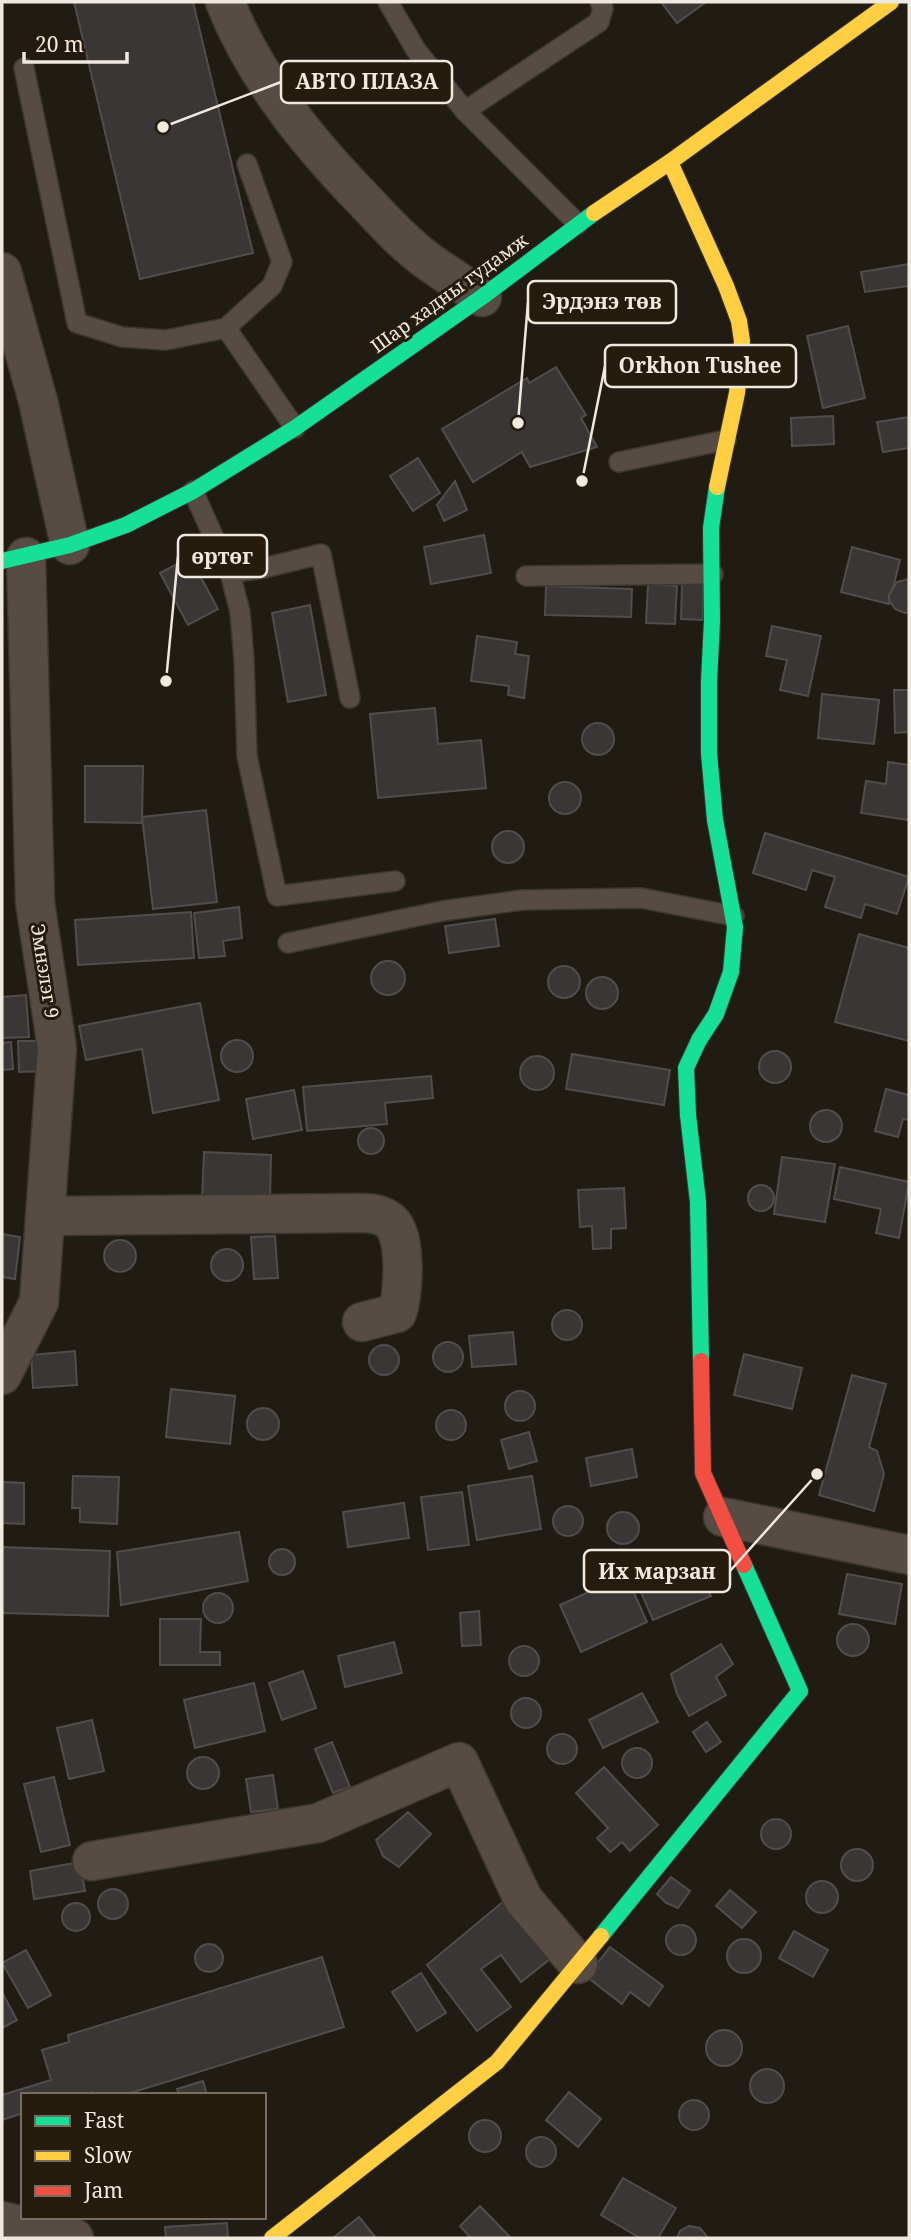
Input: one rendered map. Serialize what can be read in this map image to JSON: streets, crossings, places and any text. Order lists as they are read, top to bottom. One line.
{"streets":{"street":["Шар хадны гудамж","Эмнэлэг 9"]},"crossings":[["Шар хадны гудамж","Эмнэлэг 9"]],"places":["АВТО ПЛАЗА","Эрдэнэ төв","Orkhon Tushee","өртөг","Их марзан"],"legend":["Fast","Slow","Jam"],"scale_bar":"20 m"}
